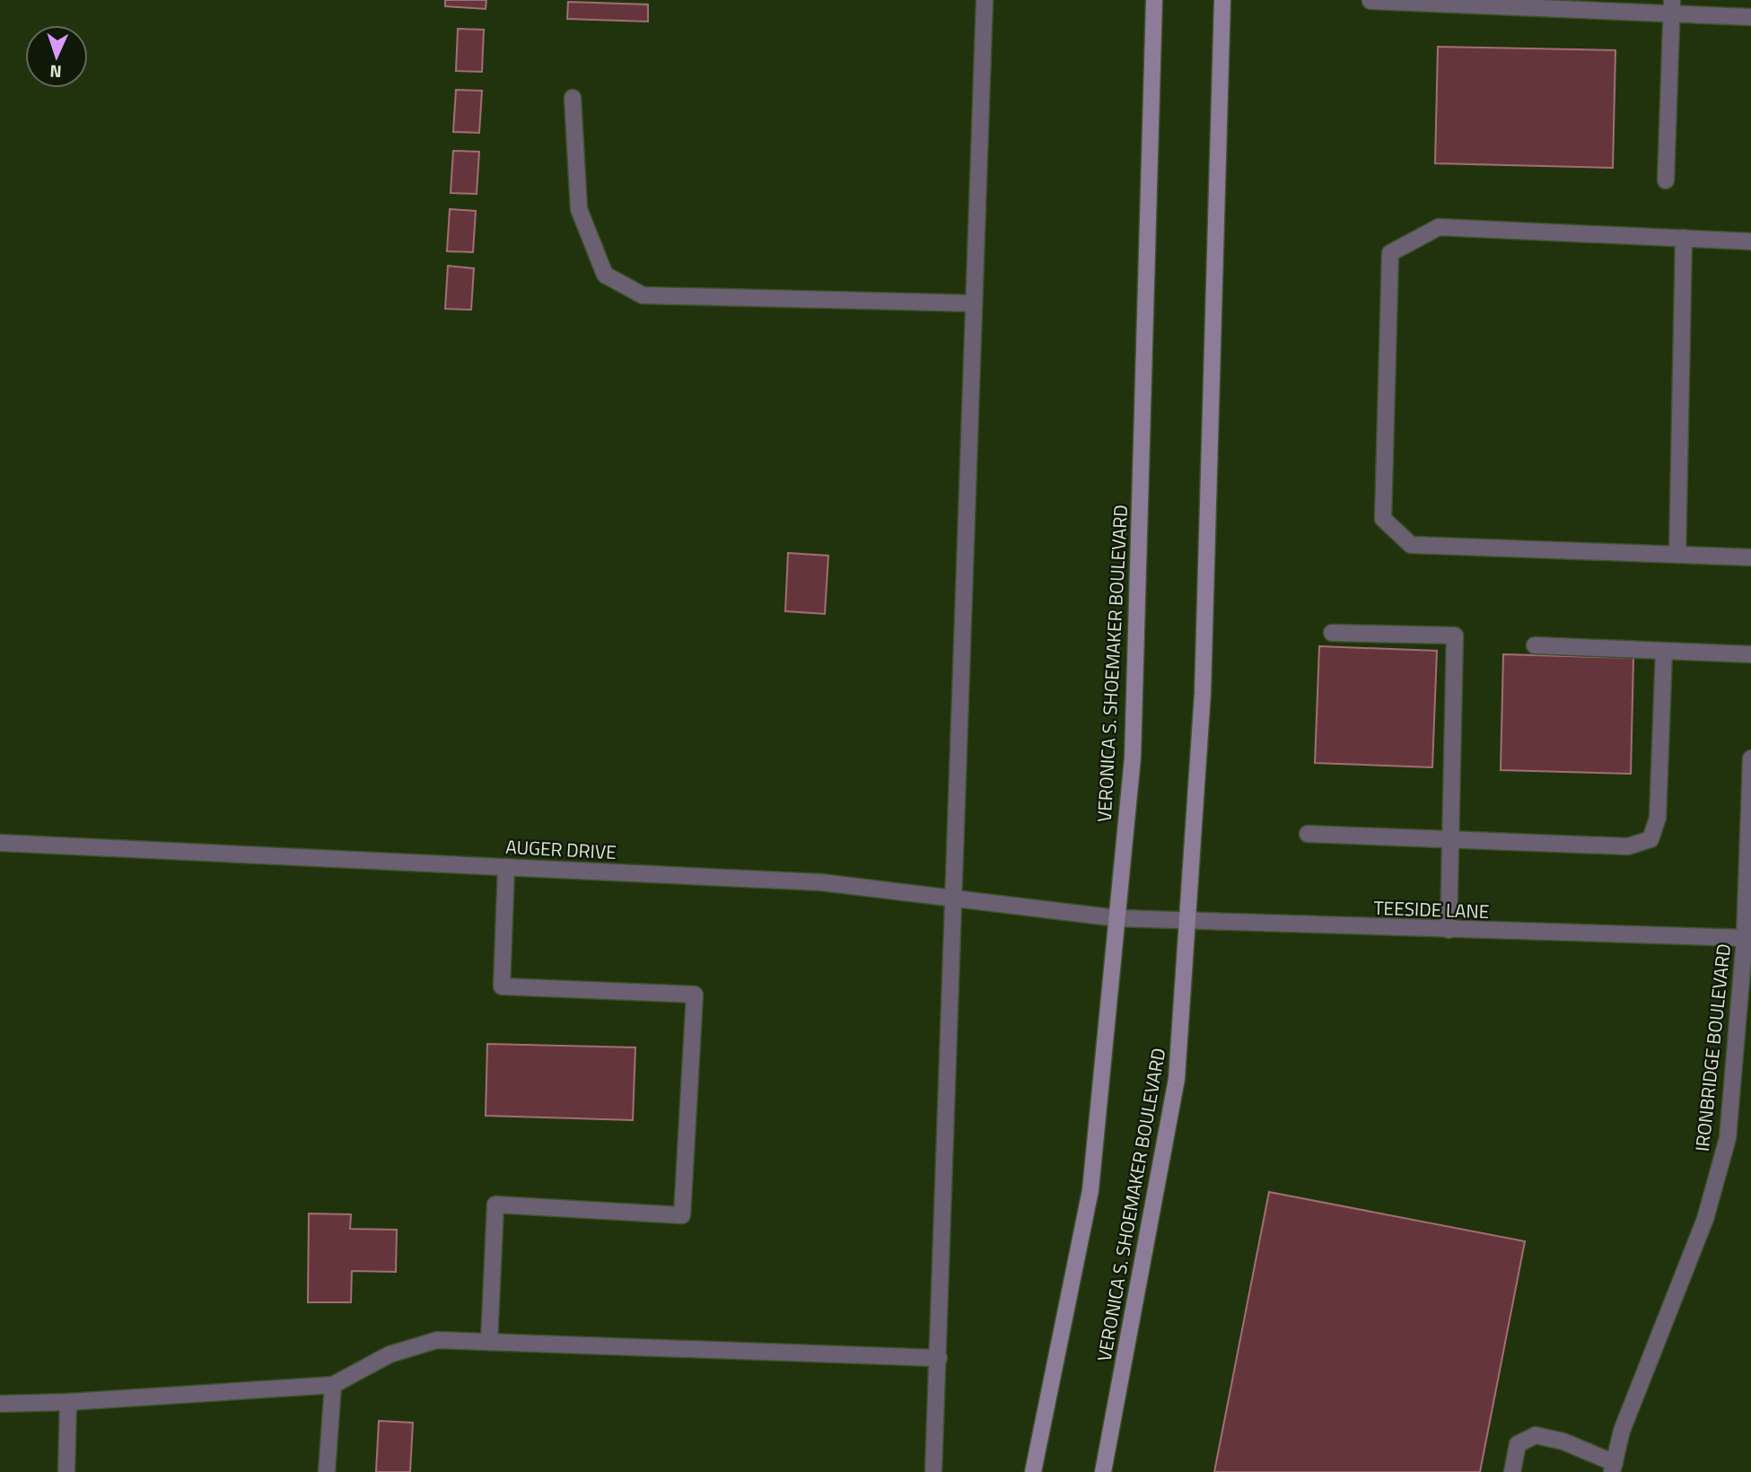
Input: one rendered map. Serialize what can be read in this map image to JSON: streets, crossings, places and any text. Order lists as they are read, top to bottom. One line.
{"streets":{"street":["VERONICA S. SHOEMAKER BOULEVARD","AUGER DRIVE","TEESIDE LANE","IRONBRIDGE BOULEVARD"]},"crossings":[["VERONICA S. SHOEMAKER BOULEVARD","AUGER DRIVE"],["VERONICA S. SHOEMAKER BOULEVARD","TEESIDE LANE"],["AUGER DRIVE","TEESIDE LANE"],["TEESIDE LANE","IRONBRIDGE BOULEVARD"]],"north":"bottom"}
